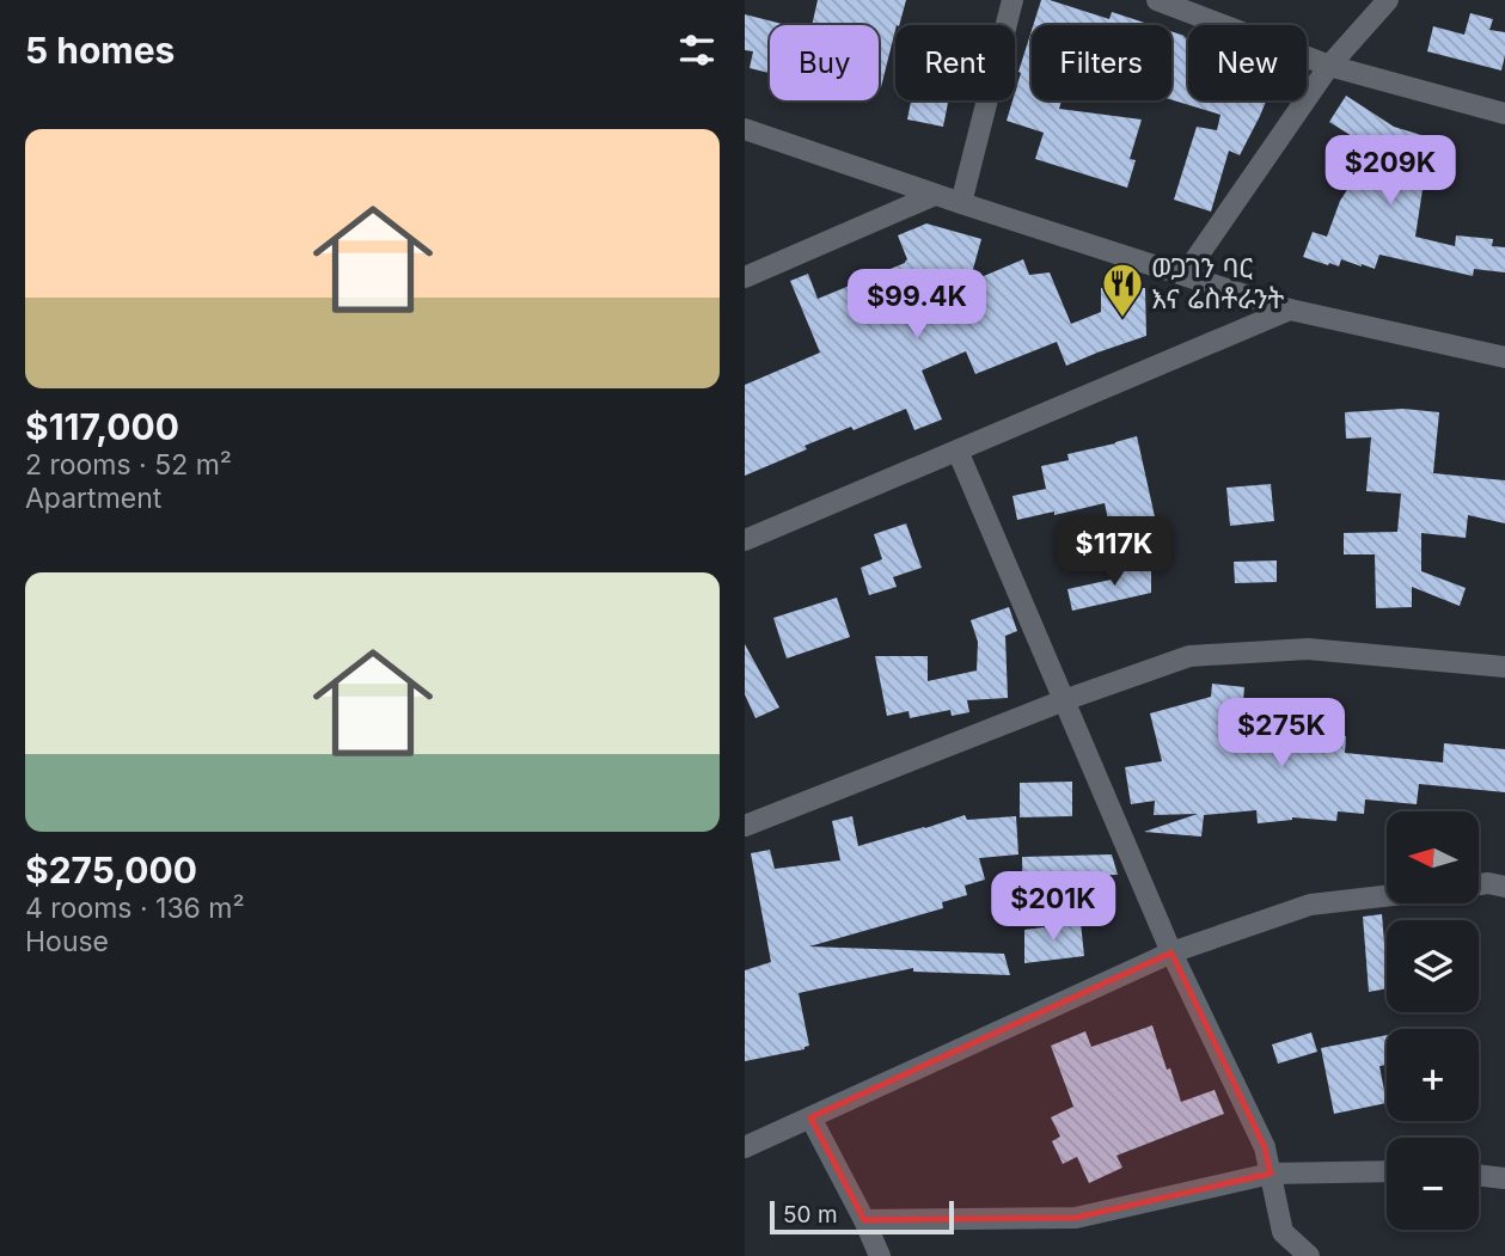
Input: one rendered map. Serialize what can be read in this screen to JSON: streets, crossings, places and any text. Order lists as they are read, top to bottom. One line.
{"places":{"restaurant":["ወጋገን ባር እና ሬስቶራንት"]},"scale_bar":"50 m","north":"left","page":{"heading":"5 homes","chip":["Buy","Rent","Filters","New"],"list":[{"name":"$117,000","note":"2 rooms · 52 m² · Apartment"},{"name":"$275,000","note":"4 rooms · 136 m² · House"}],"price":["$209K","$99.4K","$117K","$275K","$201K"],"map_buttons":["+","−"],"scale":"50 m"}}
